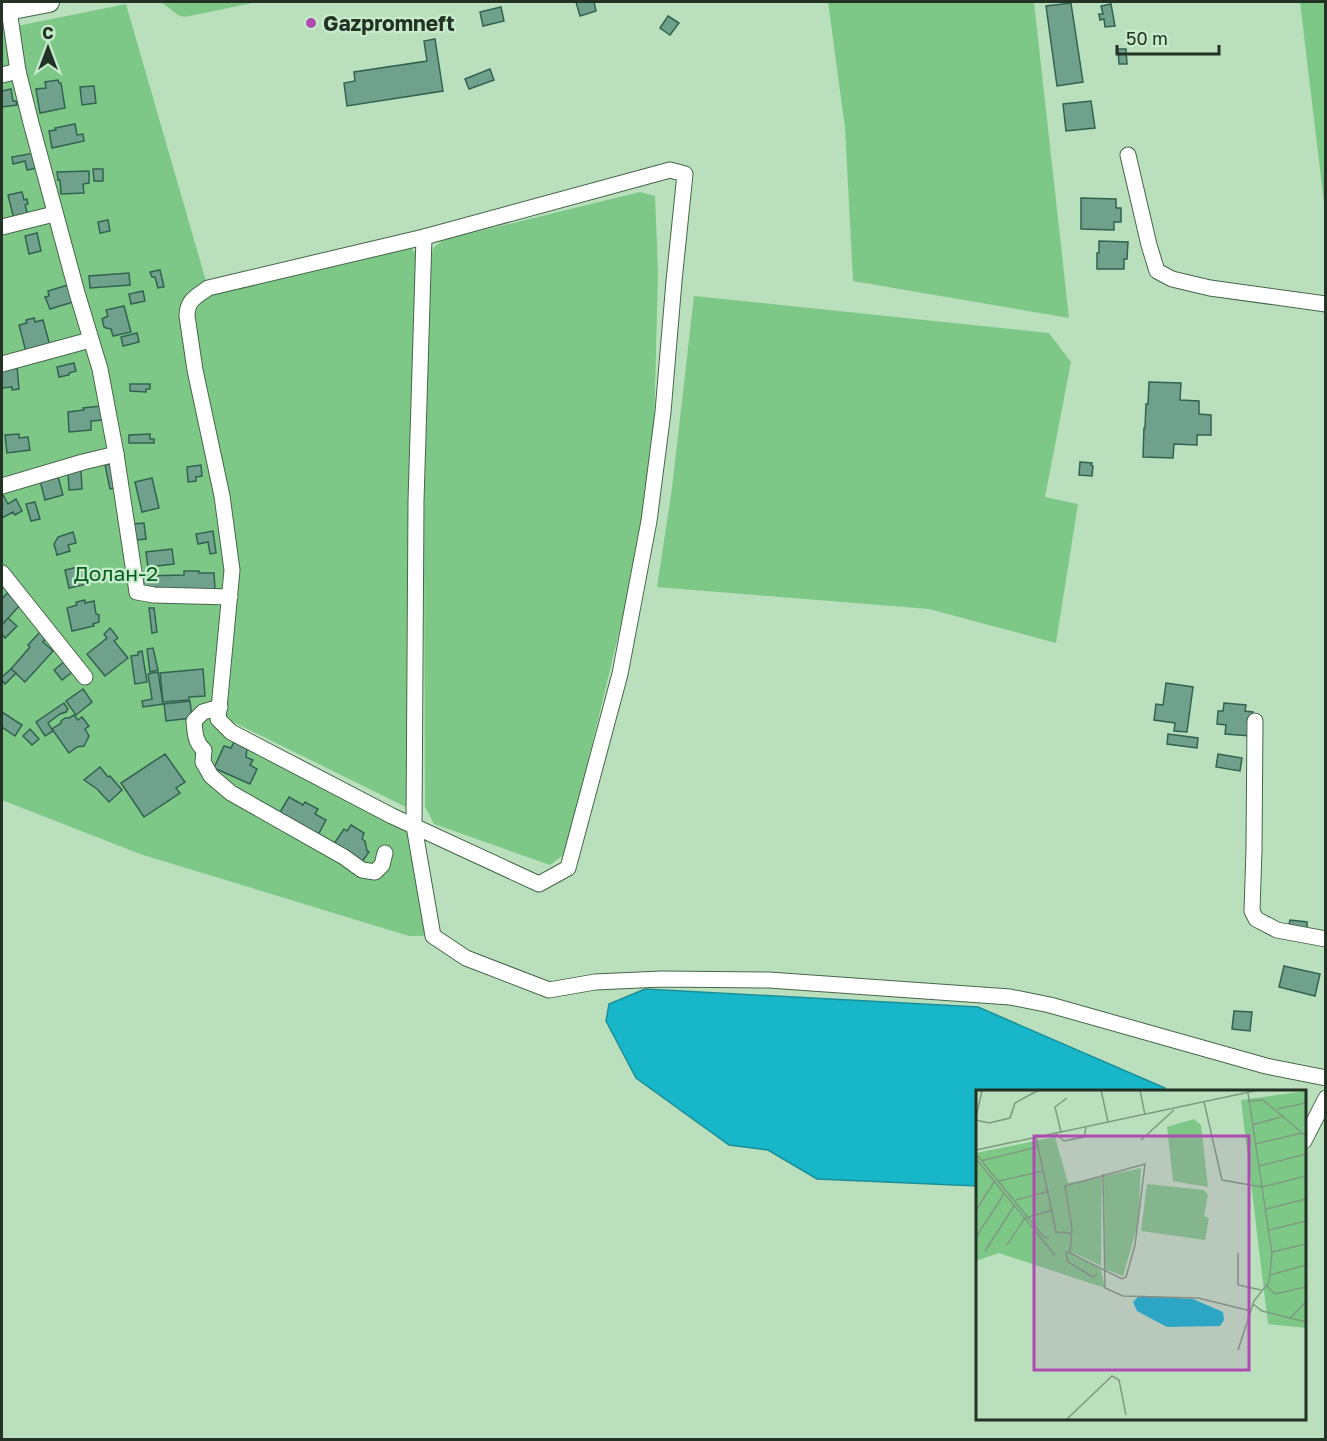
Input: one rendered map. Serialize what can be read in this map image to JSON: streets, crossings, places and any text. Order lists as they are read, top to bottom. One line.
{"parks":["Долан-2"],"places":["Gazpromneft"],"scale_bar":"50 m","north":"top"}
